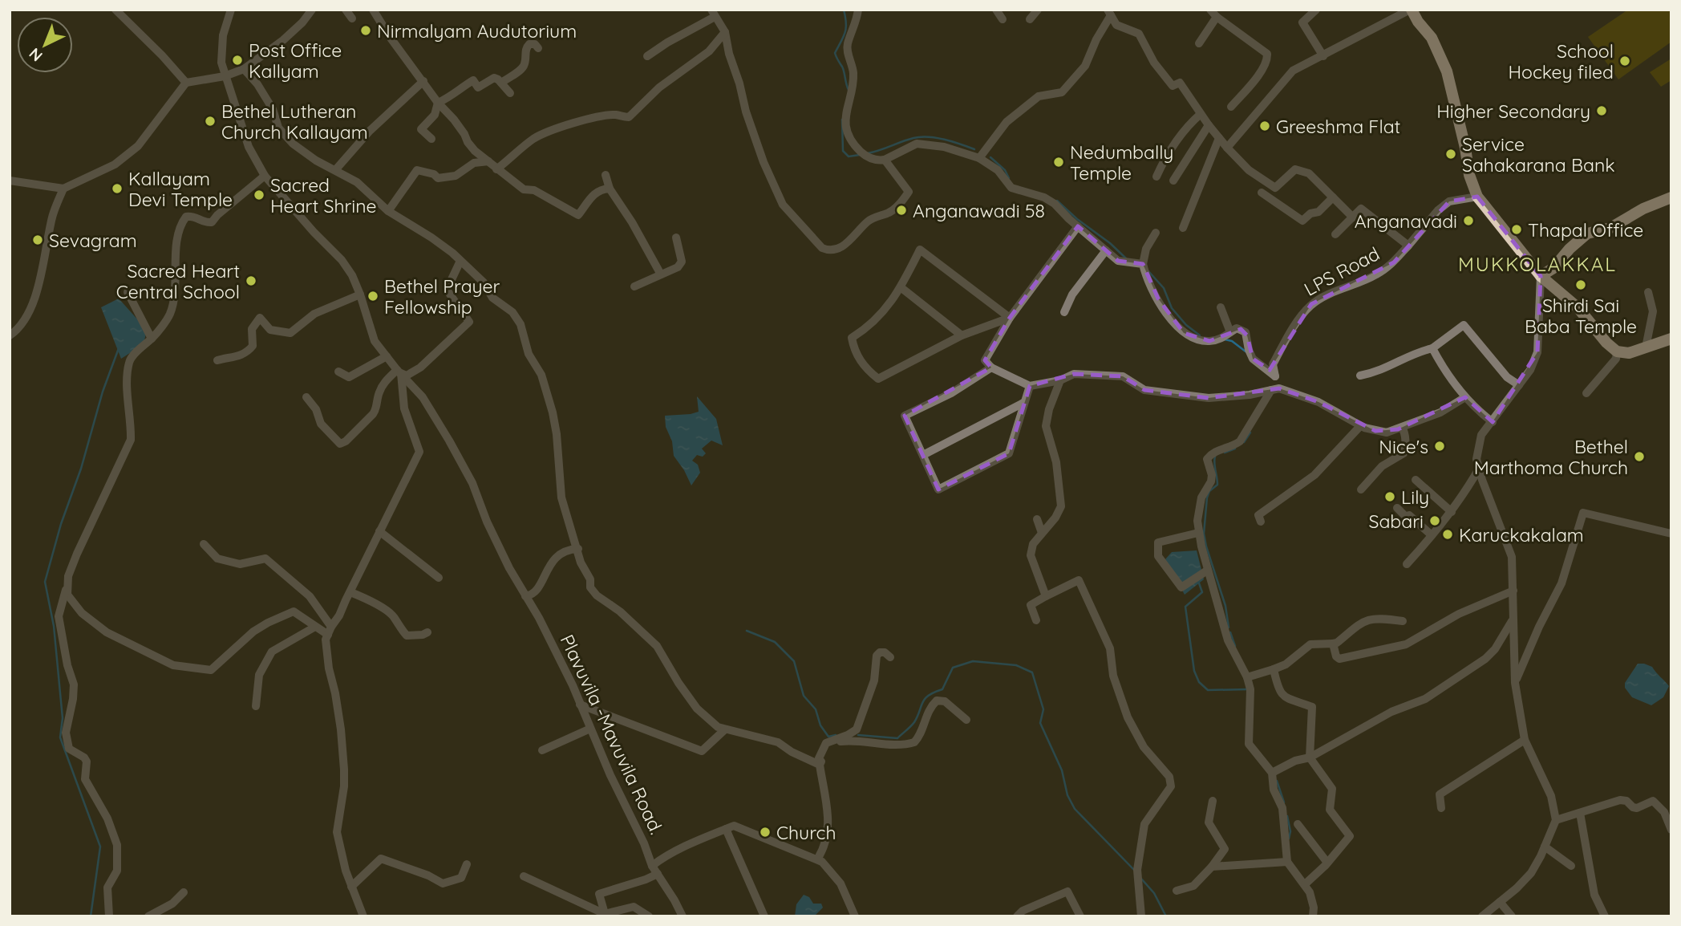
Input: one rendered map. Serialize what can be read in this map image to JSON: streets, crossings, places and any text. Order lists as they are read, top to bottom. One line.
{"streets":{"street":["LPS Road","Plavuvila -Mavuvila Road."]},"districts":["MUKKOLAKKAL"],"places":["Nirmalyam Audutorium","Post Office Kallyam","School Hockey filed","Higher Secondary","Bethel Lutheran Church Kallayam","Greeshma Flat","Service Sahakarana Bank","Nedumbally Temple","Kallayam Devi Temple","Sacred Heart Shrine","Anganawadi 58","Anganavadi","Thapal Office","Sevagram","Sacred Heart Central School","Shirdi Sai Baba Temple","Bethel Prayer Fellowship","Nice's","Bethel Marthoma Church","Lily","Sabari","Karuckakalam","Church"],"north":"bottom left"}
